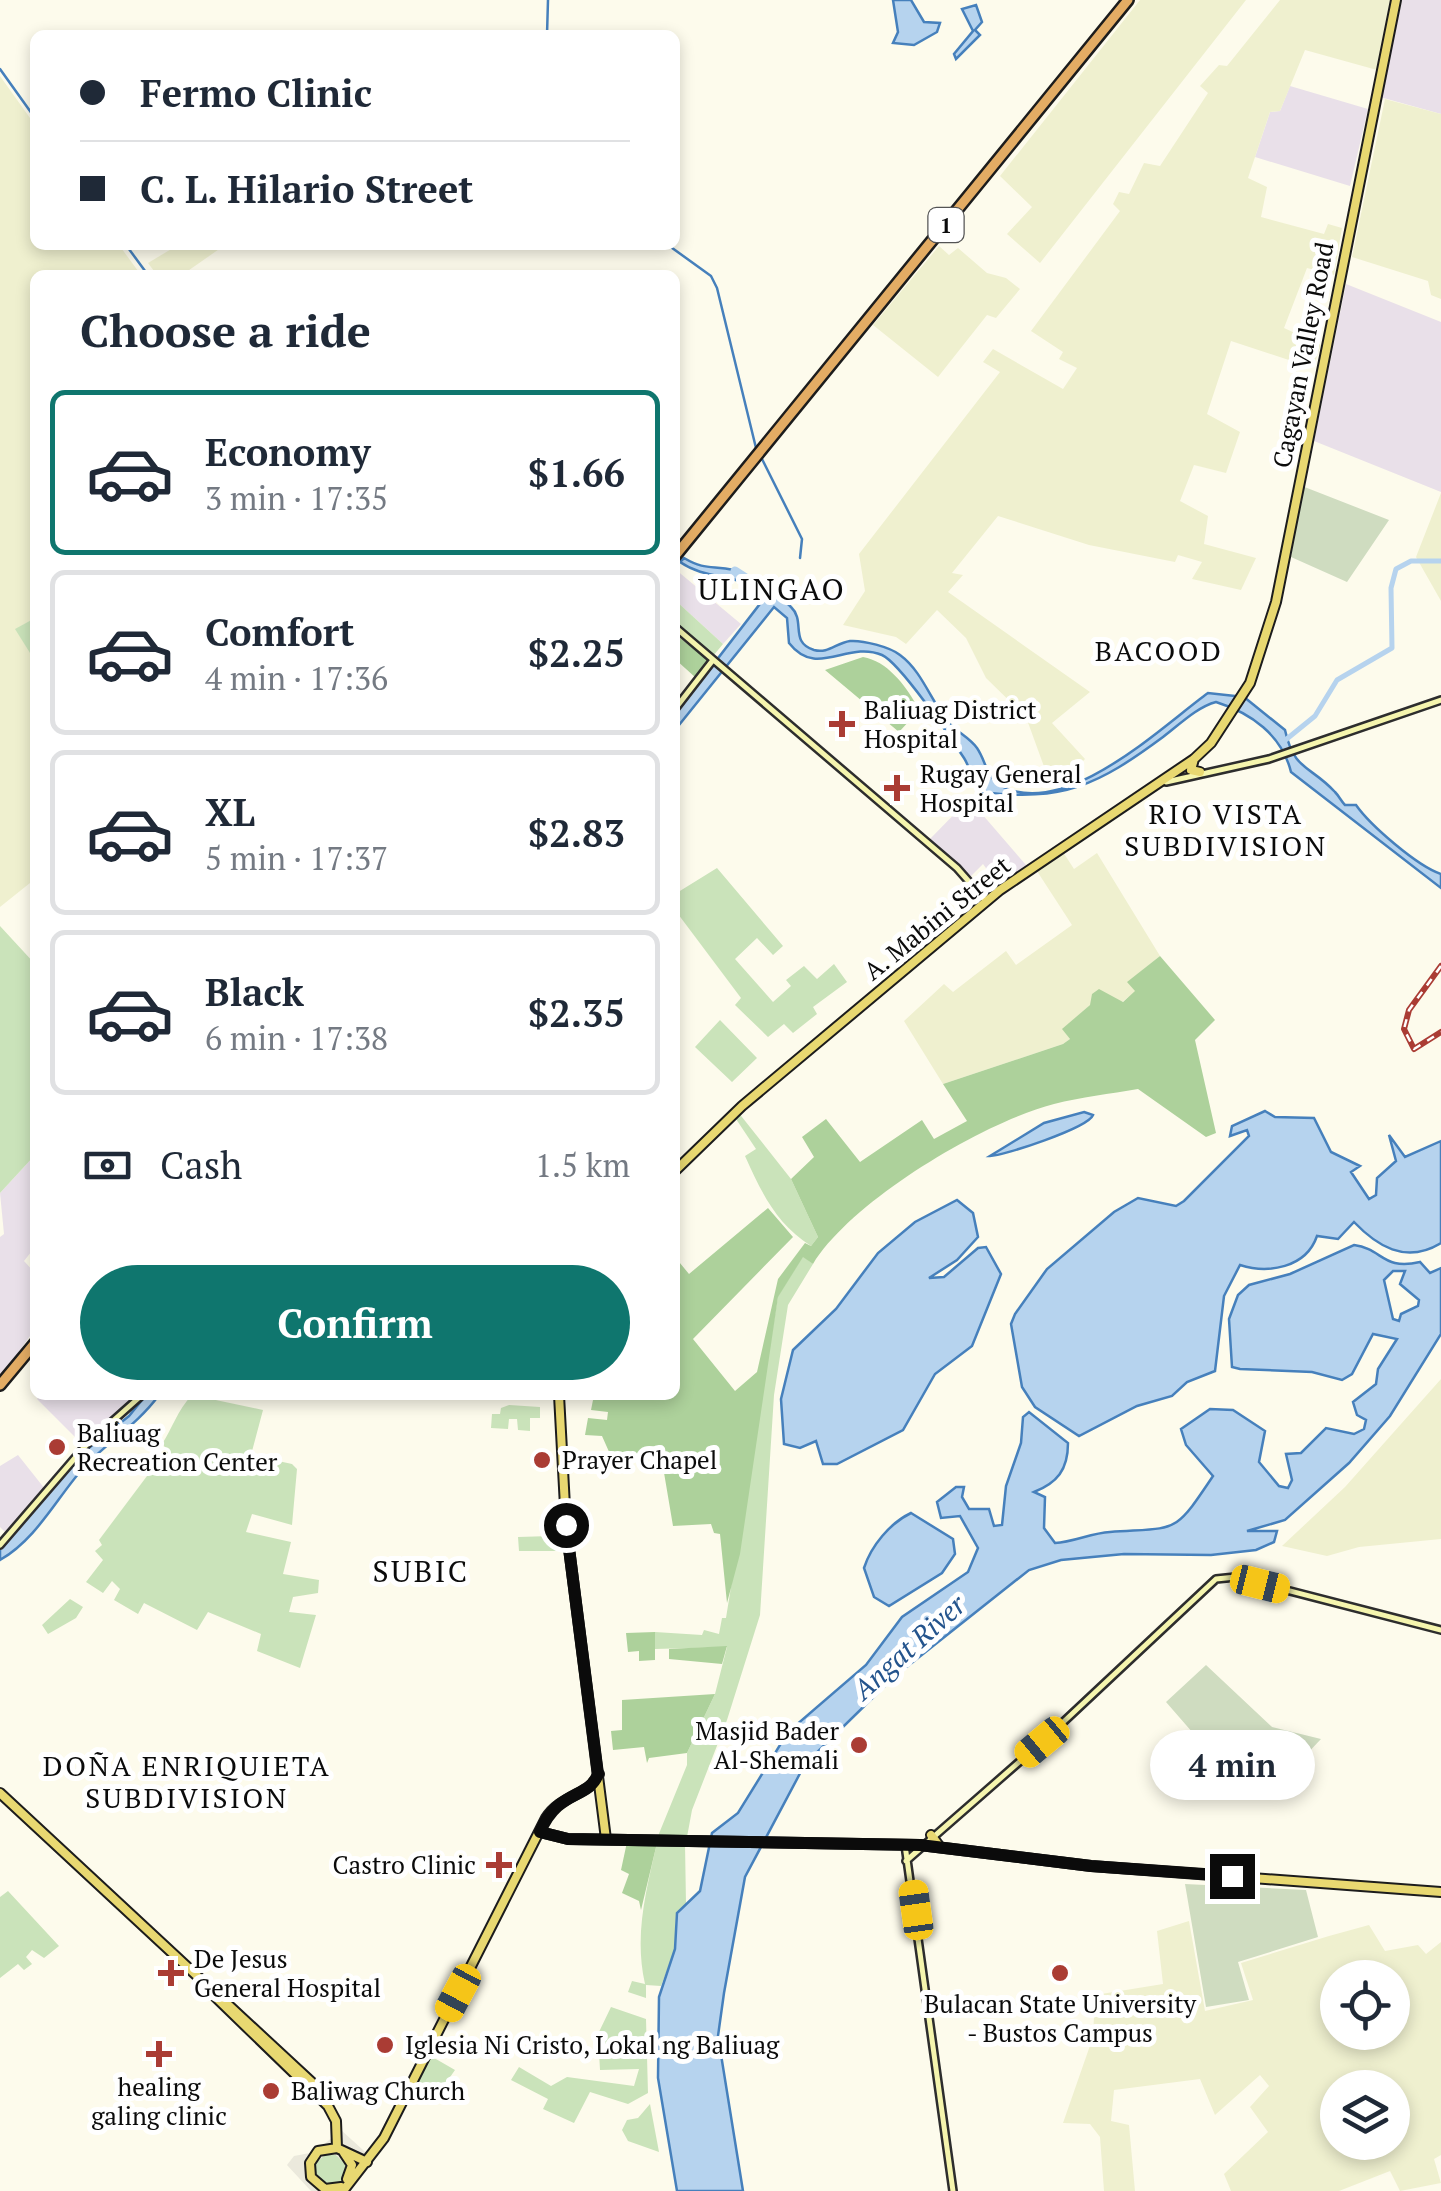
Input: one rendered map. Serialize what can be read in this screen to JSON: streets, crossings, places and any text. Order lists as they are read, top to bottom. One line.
{"streets":{"highway":["1"],"main road":["Cagayan Valley Road","A. Mabini Street"]},"crossings":[["Cagayan Valley Road","A. Mabini Street"]],"districts":["ULINGAO","BACOOD","RIO VISTA SUBDIVISION","SUBIC","DOÑA ENRIQUIETA SUBDIVISION"],"water":["Angat River"],"places":{"health":["Baliuag District Hospital","Rugay General Hospital","Castro Clinic","De Jesus General Hospital","healing galing clinic"],"other":["Baliuag Recreation Center","Prayer Chapel","Masjid Bader Al-Shemali","Bulacan State University - Bustos Campus","Iglesia Ni Cristo, Lokal ng Baliuag","Baliwag Church"]},"page":{"banner":["Fermo Clinic","C. L. Hilario Street"],"heading":"Choose a ride","list":[{"name":"Economy","note":"3 min · 17:35","value":"$1.66"},{"name":"Comfort","note":"4 min · 17:36","value":"$2.25"},{"name":"XL","note":"5 min · 17:37","value":"$2.83"},{"name":"Black","note":"6 min · 17:38","value":"$2.35"}],"pay":["Cash","1.5 km"],"buttons":"Confirm","bubble":"4 min"}}
